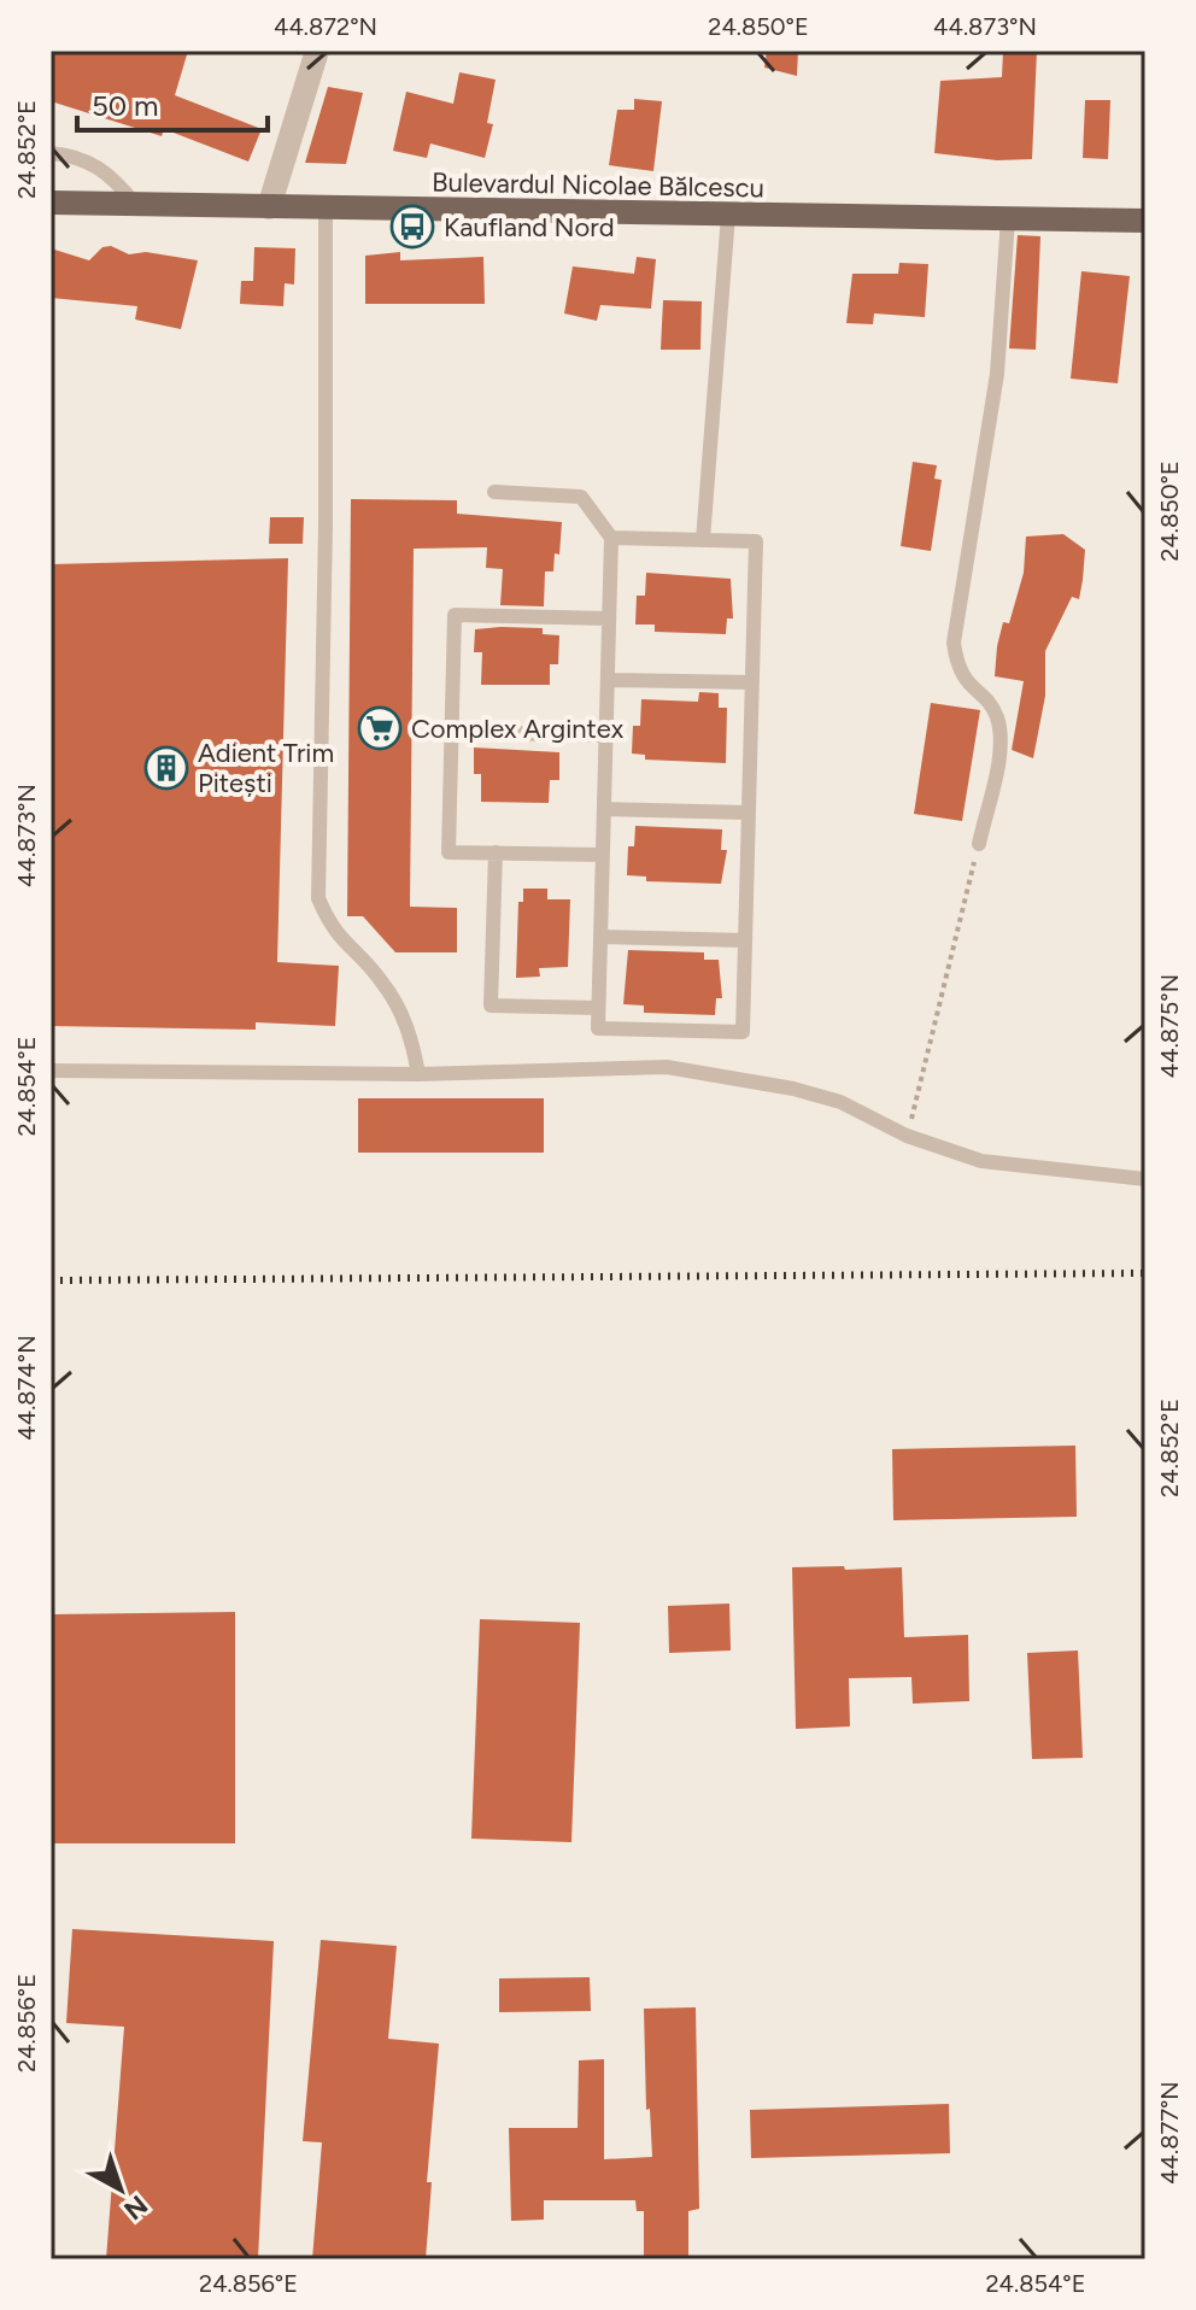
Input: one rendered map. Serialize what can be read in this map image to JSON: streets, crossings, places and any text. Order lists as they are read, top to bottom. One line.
{"streets":{"main road":["Bulevardul Nicolae Bălcescu"]},"places":{"bus stop":["Kaufland Nord"],"supermarket":["Complex Argintex"],"building":["Adient Trim Pitești"]},"scale_bar":"50 m","north":"bottom right","coordinates":["44.872°N","24.850°E","44.873°N","24.852°E","44.875°N","24.854°E","44.874°N","24.856°E","44.877°N"]}
